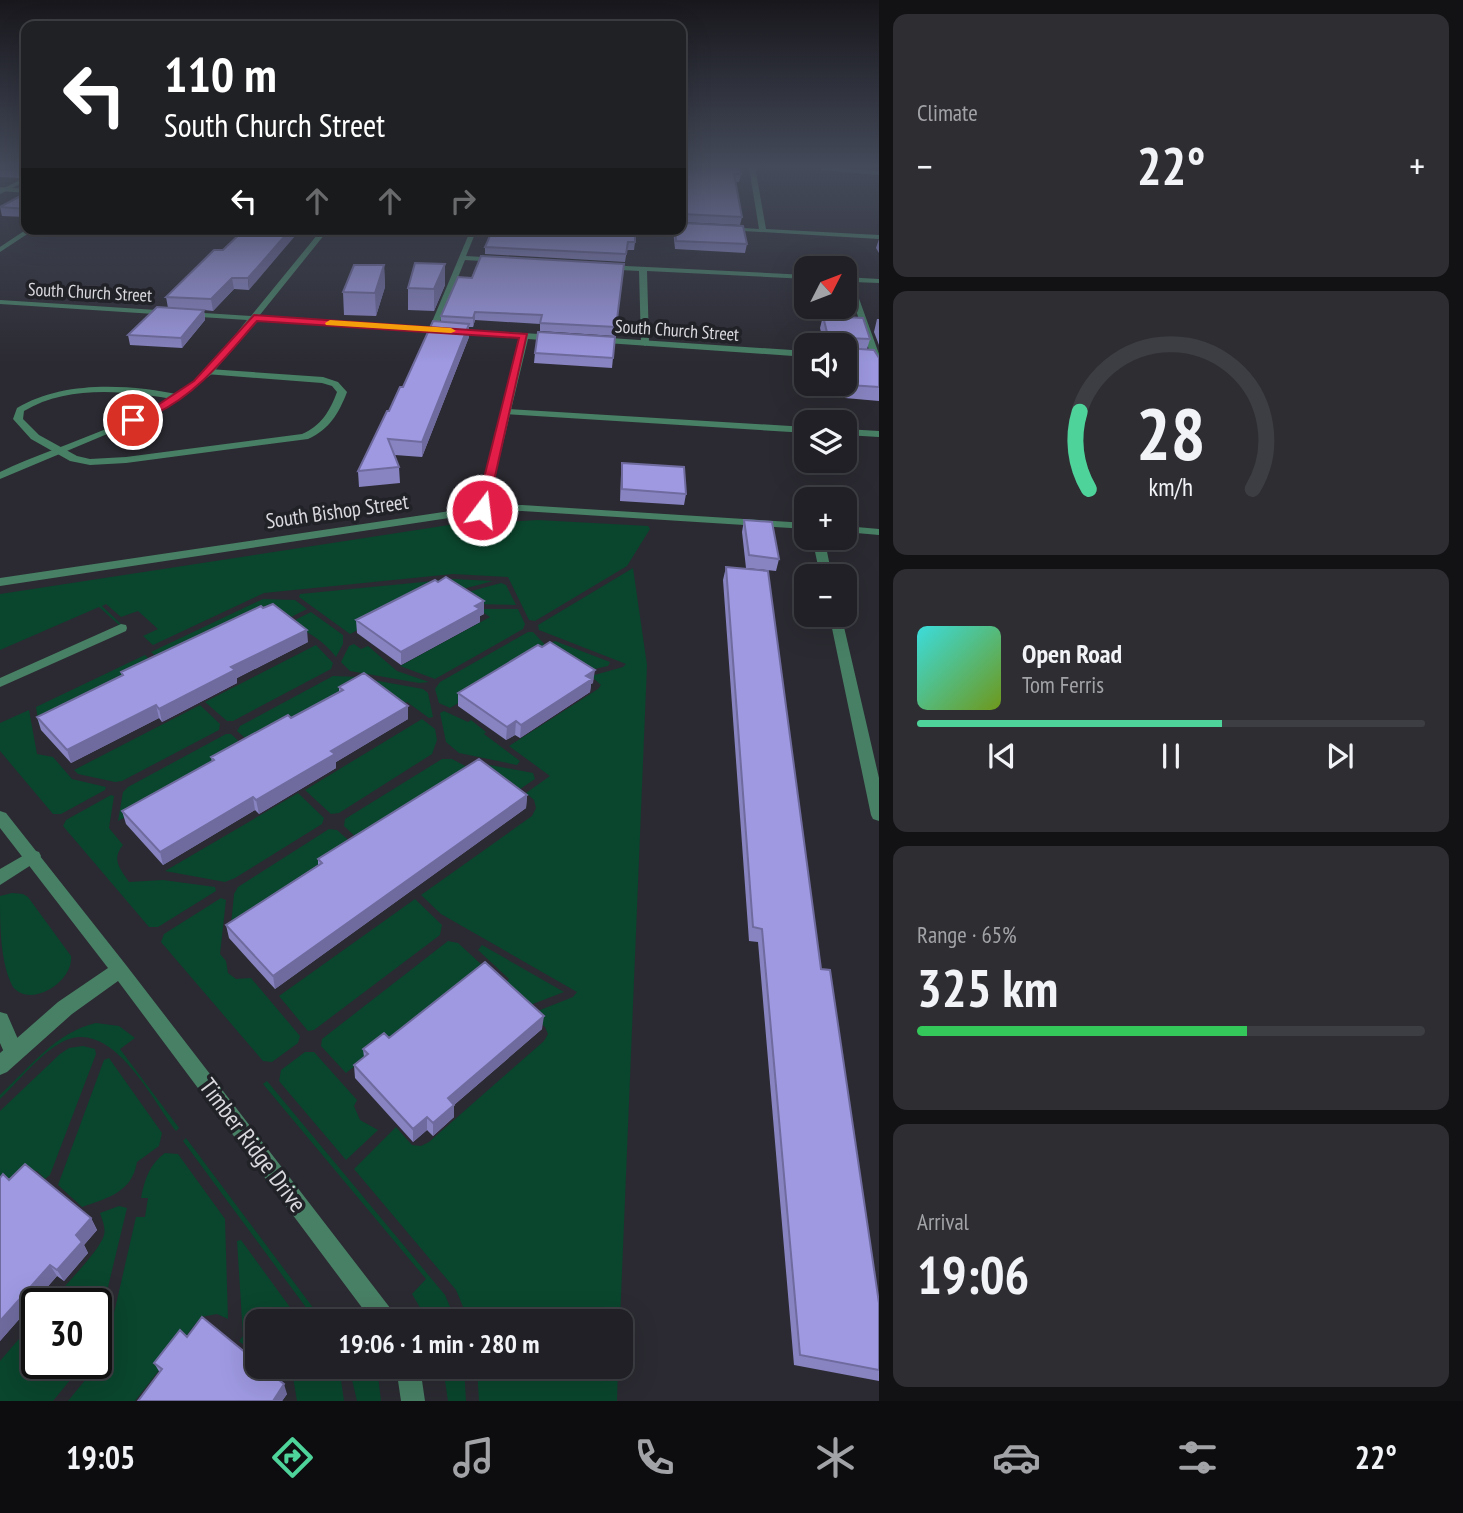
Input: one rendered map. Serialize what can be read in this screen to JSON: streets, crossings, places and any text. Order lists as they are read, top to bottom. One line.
{"streets":{"street":["South Church Street","South Bishop Street","Timber Ridge Drive"]},"north":"top right","page":{"tile":["Climate",["Range · 65%","325 km"],["Arrival","19:06"]],"turn":["110 m","South Church Street"],"heat":["−","22°","+"],"map_buttons":["+","−"],"song":["Open Road","Tom Ferris"],"limit":"30","trip":"19:06 · 1 min · 280 m","tabs":["19:05","22°"],"gauge":["28","km/h"]}}
